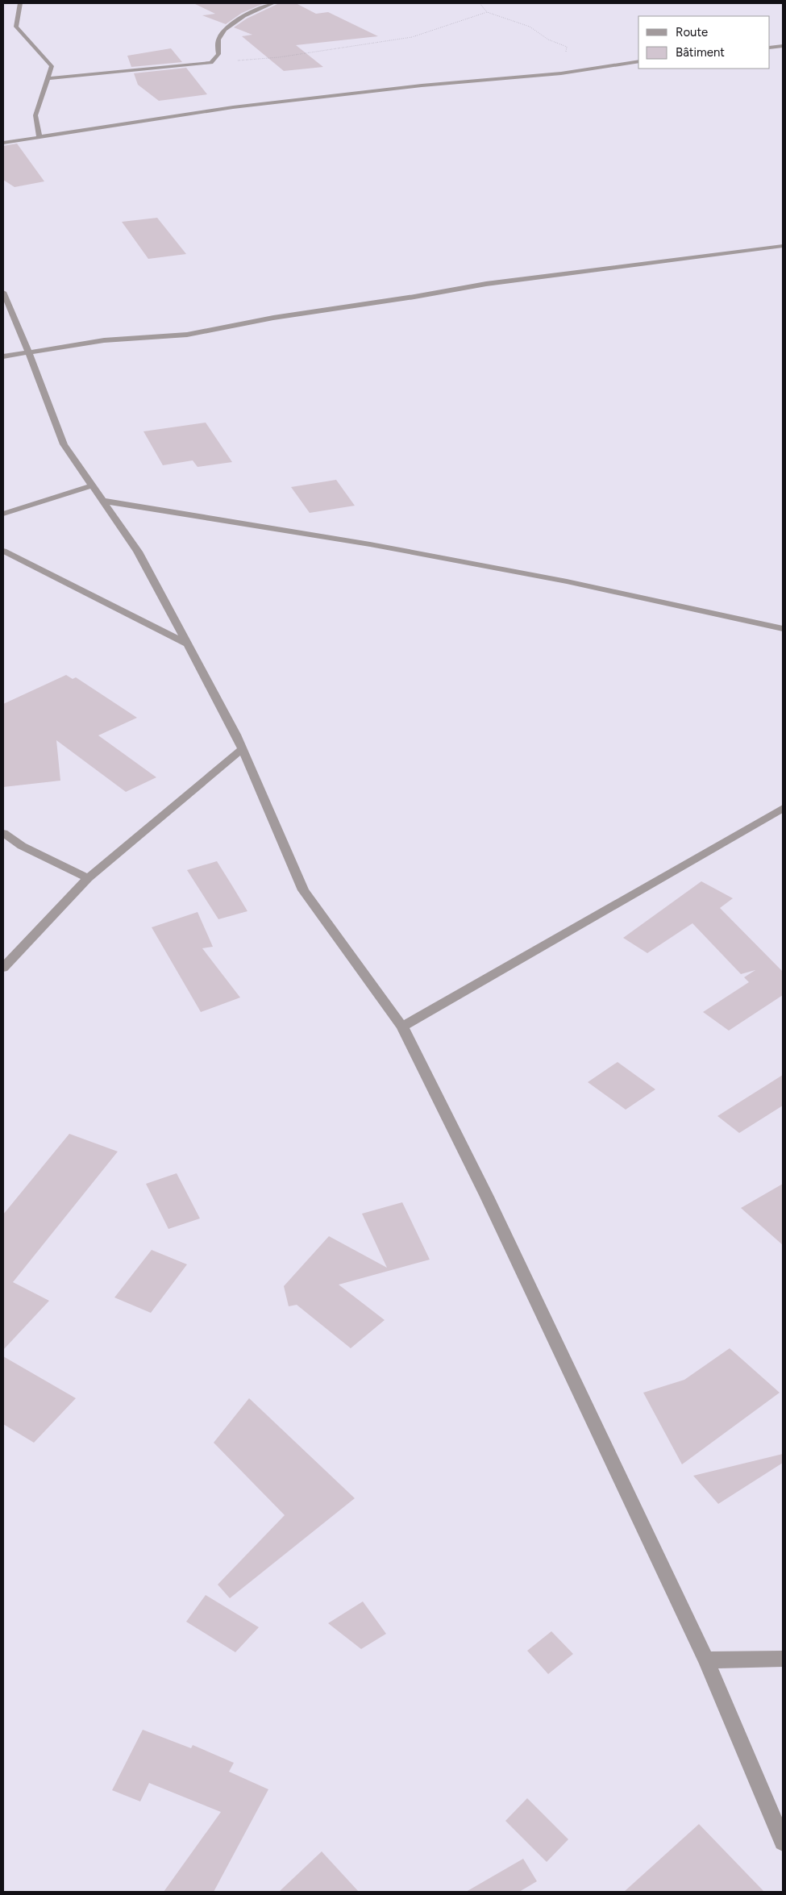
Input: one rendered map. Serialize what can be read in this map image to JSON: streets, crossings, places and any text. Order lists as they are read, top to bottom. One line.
{"legend":["Route","Bâtiment"]}
